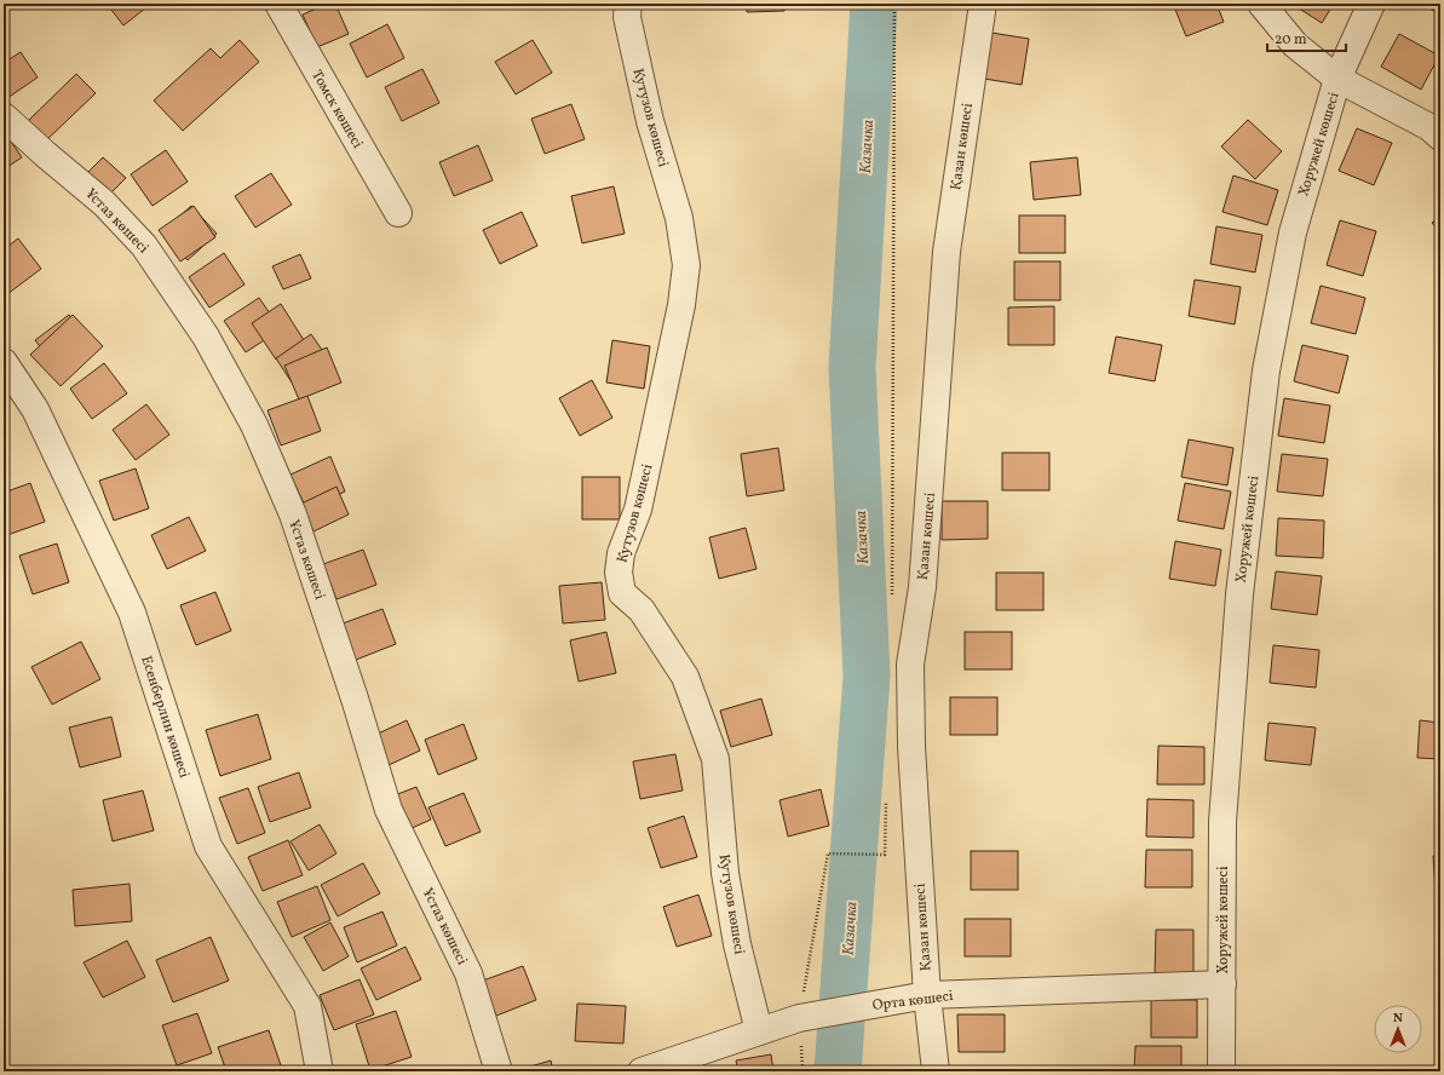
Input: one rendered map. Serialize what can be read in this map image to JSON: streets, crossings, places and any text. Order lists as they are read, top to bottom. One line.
{"streets":{"street":["Томск көшесі","Кутузов көшесі","Хоружей көшесі","Қазан көшесі","Ұстаз көшесі","Есенберлин көшесі","Орта көшесі"]},"crossings":[["Кутузов көшесі","Орта көшесі"],["Хоружей көшесі","Орта көшесі"],["Қазан көшесі","Орта көшесі"]],"water":["Казачка"],"scale_bar":"20 m","north":"top"}
